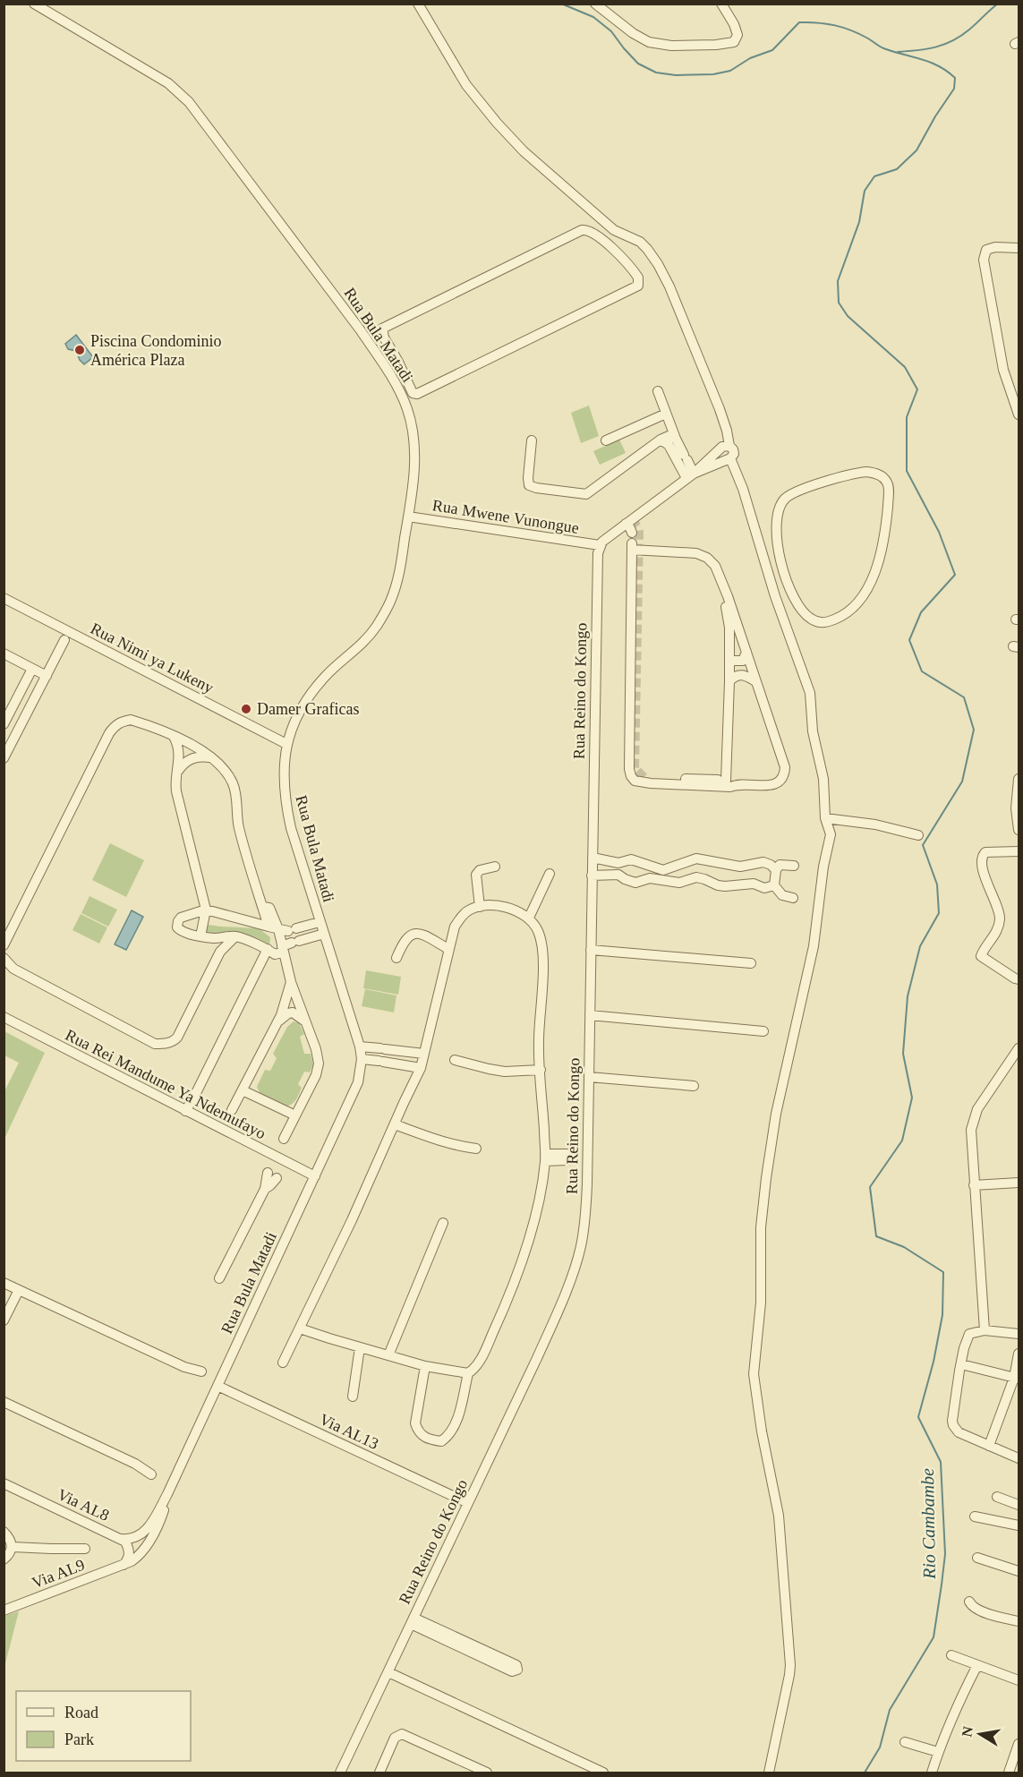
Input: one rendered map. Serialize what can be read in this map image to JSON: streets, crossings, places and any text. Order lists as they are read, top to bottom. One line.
{"streets":{"street":["Rua Bula Matadi","Rua Mwene Vunongue","Rua Nimi ya Lukeny","Rua Reino do Kongo","Rua Rei Mandume Ya Ndemufayo","Via AL13","Via AL8","Via AL9"]},"crossings":[["Rua Bula Matadi","Rua Mwene Vunongue"],["Rua Bula Matadi","Rua Nimi ya Lukeny"],["Rua Bula Matadi","Rua Rei Mandume Ya Ndemufayo"],["Rua Bula Matadi","Via AL13"],["Rua Bula Matadi","Via AL8"],["Rua Bula Matadi","Via AL9"],["Rua Mwene Vunongue","Rua Reino do Kongo"],["Rua Reino do Kongo","Via AL13"],["Via AL8","Via AL9"]],"water":["Rio Cambambe"],"places":["Piscina Condominio América Plaza","Damer Graficas"],"legend":["Road","Park"],"north":"left"}
